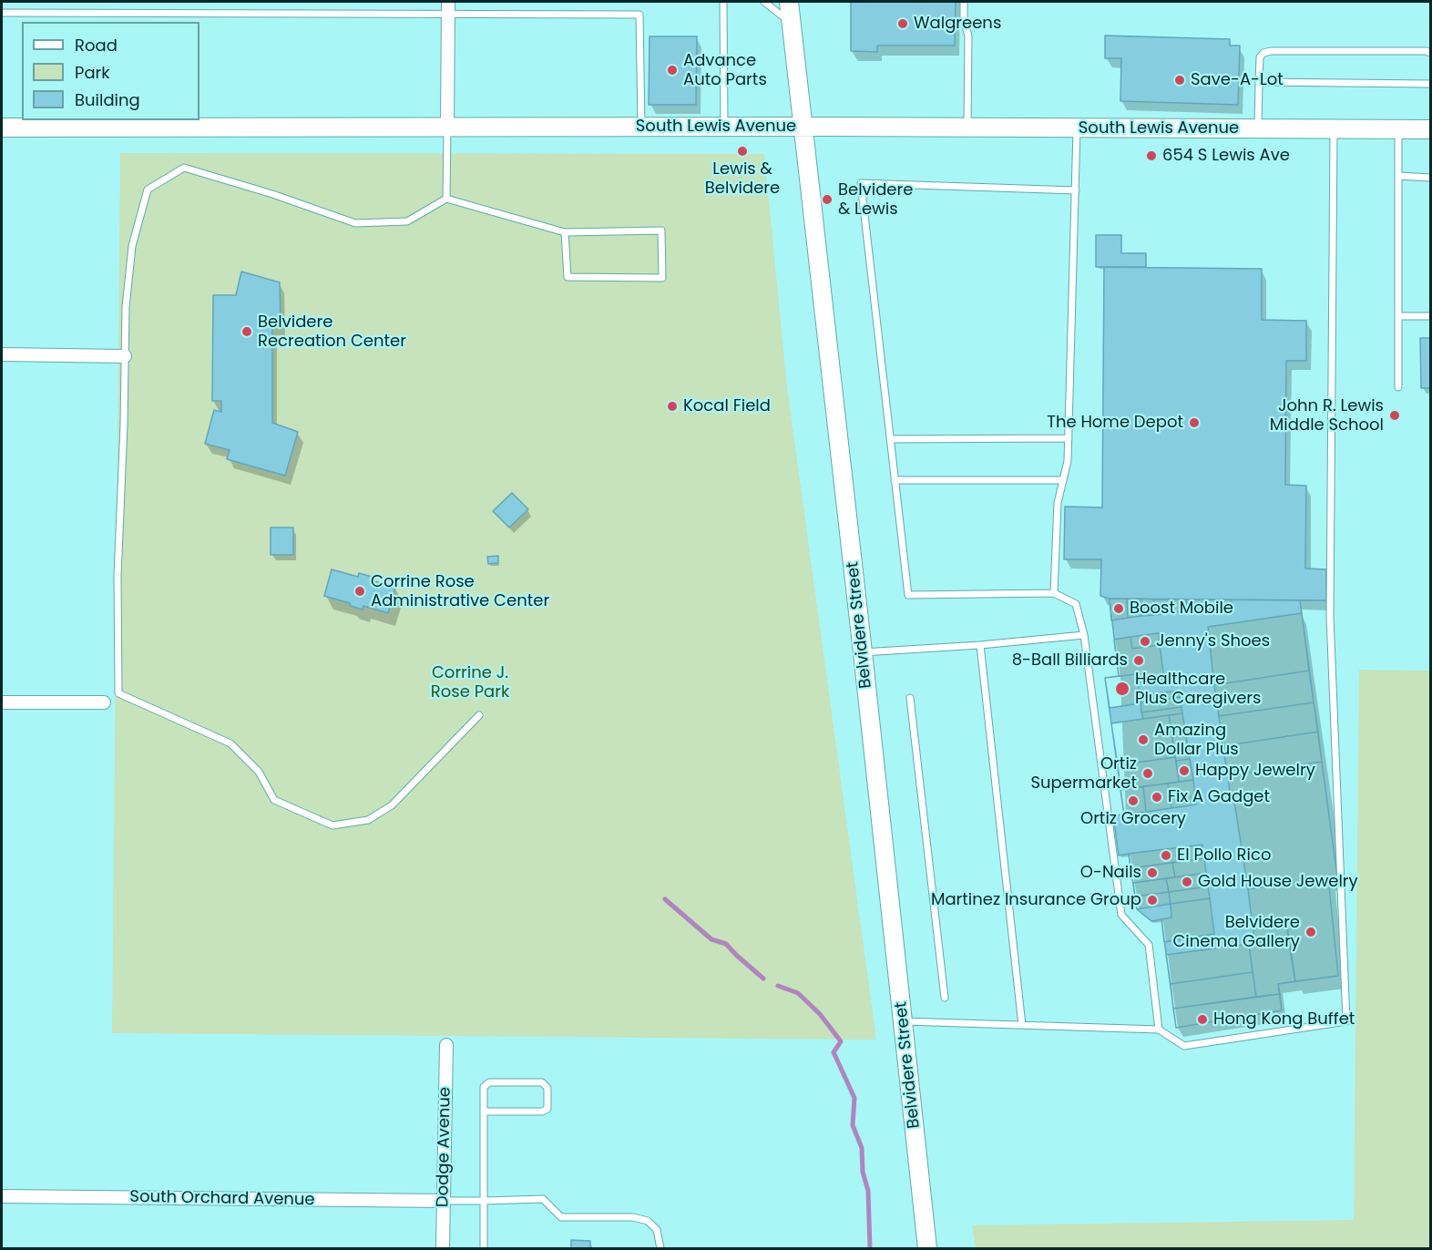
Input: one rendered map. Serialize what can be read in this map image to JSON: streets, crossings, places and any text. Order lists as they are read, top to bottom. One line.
{"streets":{"main road":["South Lewis Avenue","Belvidere Street"],"street":["Dodge Avenue","South Orchard Avenue"]},"crossings":[["South Lewis Avenue","Belvidere Street"],["Dodge Avenue","South Orchard Avenue"]],"parks":["Corrine J. Rose Park"],"places":["Walgreens","Advance Auto Parts","Save-A-Lot","Lewis & Belvidere","654 S Lewis Ave","Belvidere & Lewis","Belvidere Recreation Center","Kocal Field","John R. Lewis Middle School","The Home Depot","Corrine Rose Administrative Center","Boost Mobile","Jenny's Shoes","8-Ball Billiards","Healthcare Plus Caregivers","Amazing Dollar Plus","Happy Jewelry","Ortiz Supermarket","Fix A Gadget","Ortiz Grocery","El Pollo Rico","O-Nails","Gold House Jewelry","Martinez Insurance Group","Belvidere Cinema Gallery","Hong Kong Buffet"],"legend":["Road","Park","Building"]}
